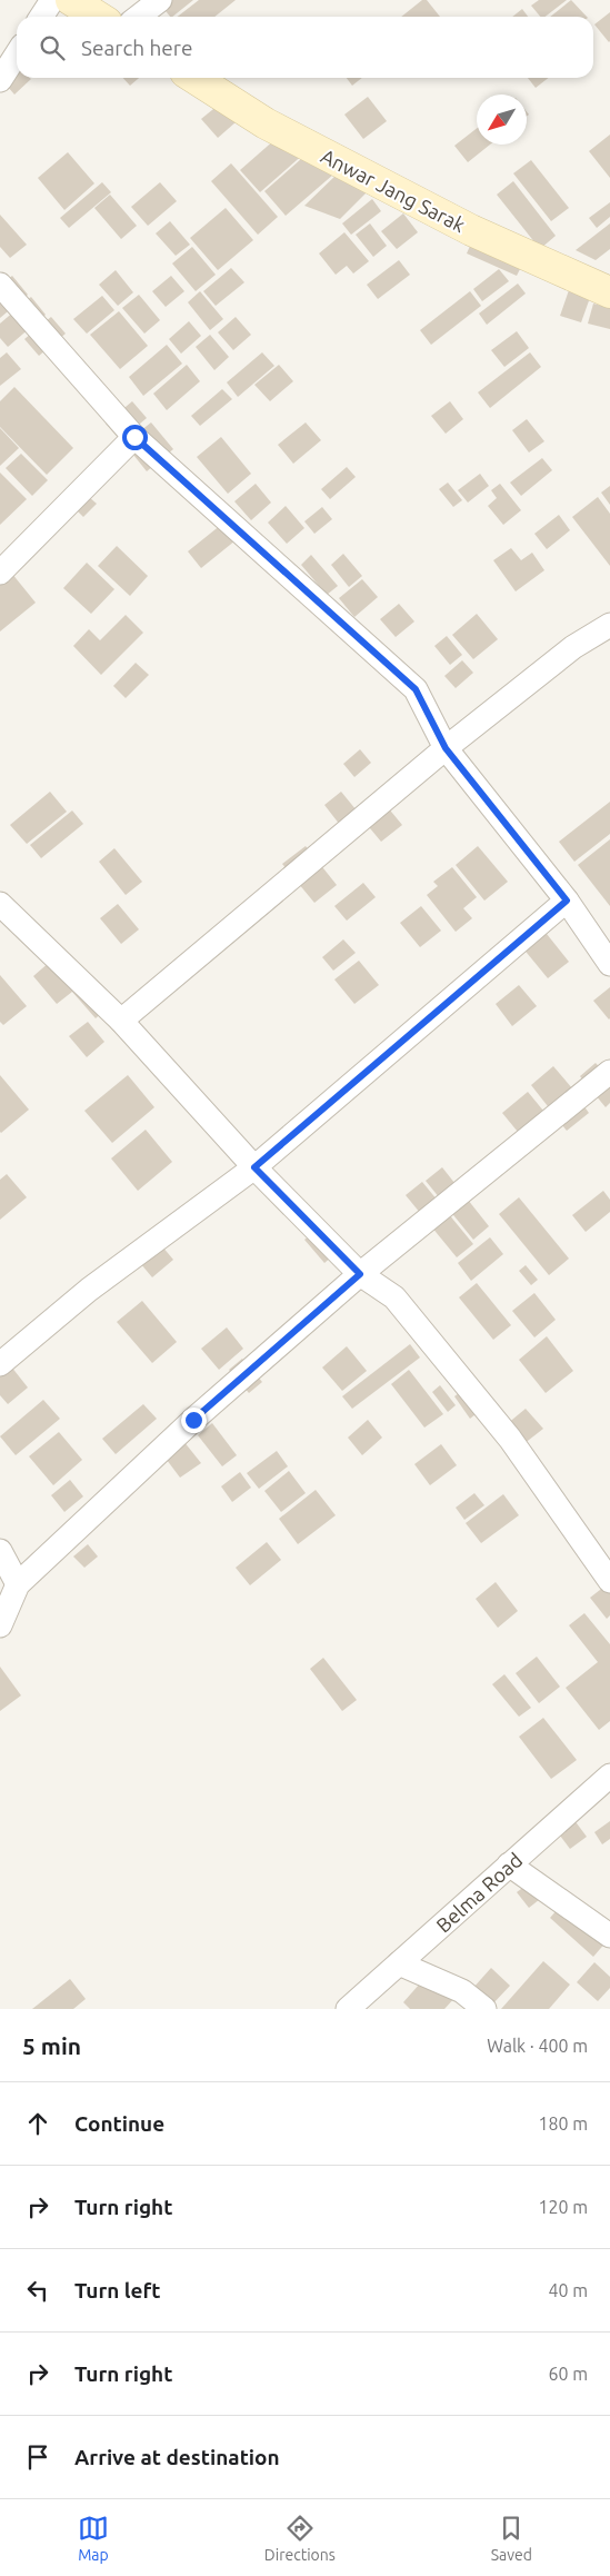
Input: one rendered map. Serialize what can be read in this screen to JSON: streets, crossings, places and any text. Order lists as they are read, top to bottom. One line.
{"streets":{"main road":["Anwar Jang Sarak"],"street":["Belma Road"]},"north":"bottom left","page":{"search":"Search here","heading":["5 min","Walk · 400 m"],"list":[["Continue","180 m"],["Turn right","120 m"],["Turn left","40 m"],["Turn right","60 m"],"Arrive at destination"],"nav":["Map","Directions","Saved"]}}
